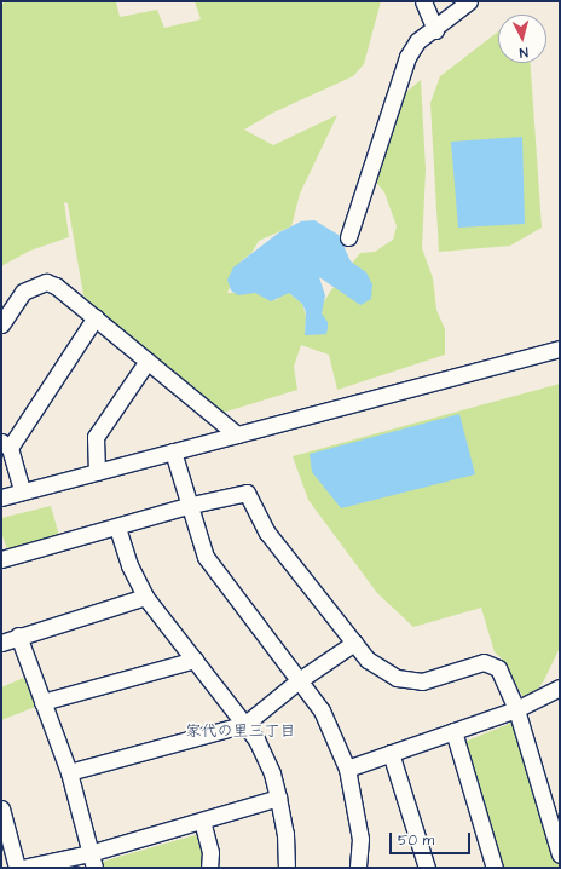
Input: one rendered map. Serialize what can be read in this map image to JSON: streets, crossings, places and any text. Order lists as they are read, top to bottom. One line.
{"districts":["家代の里三丁目"],"scale_bar":"50 m","north":"bottom"}
